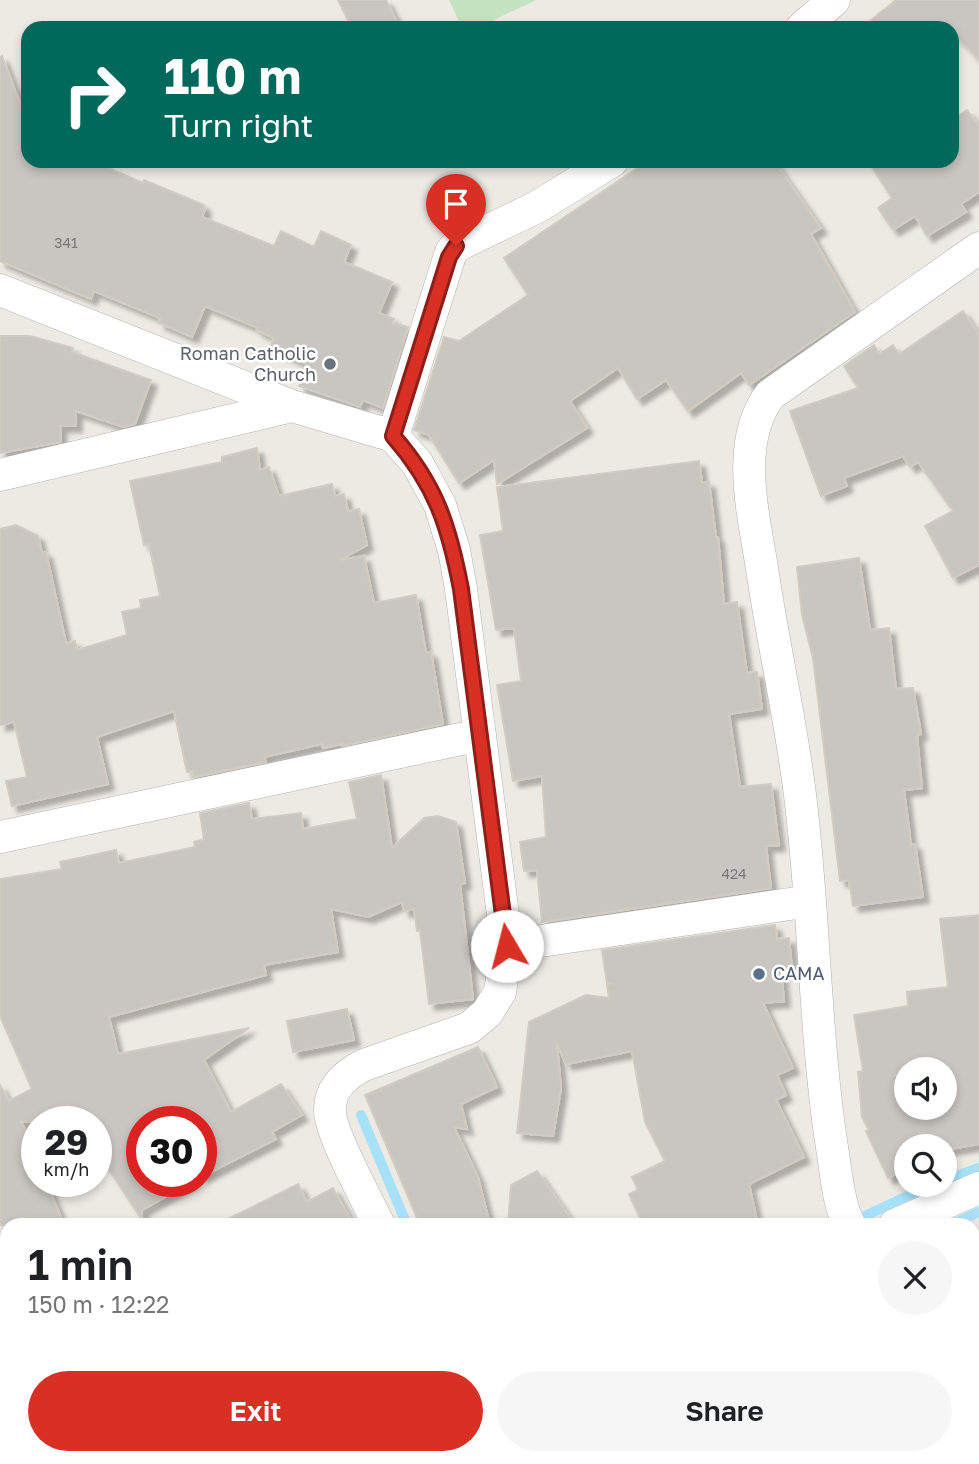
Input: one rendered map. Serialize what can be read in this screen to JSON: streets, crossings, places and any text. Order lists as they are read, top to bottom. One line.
{"places":["Roman Catholic Church","CAMA"],"house_numbers":["341","424"],"page":{"turn":["110 m","Turn right"],"speed":"29 km/h","limit":"30","heading":["1 min","150 m · 12:22"],"buttons":["Exit","Share"]}}
